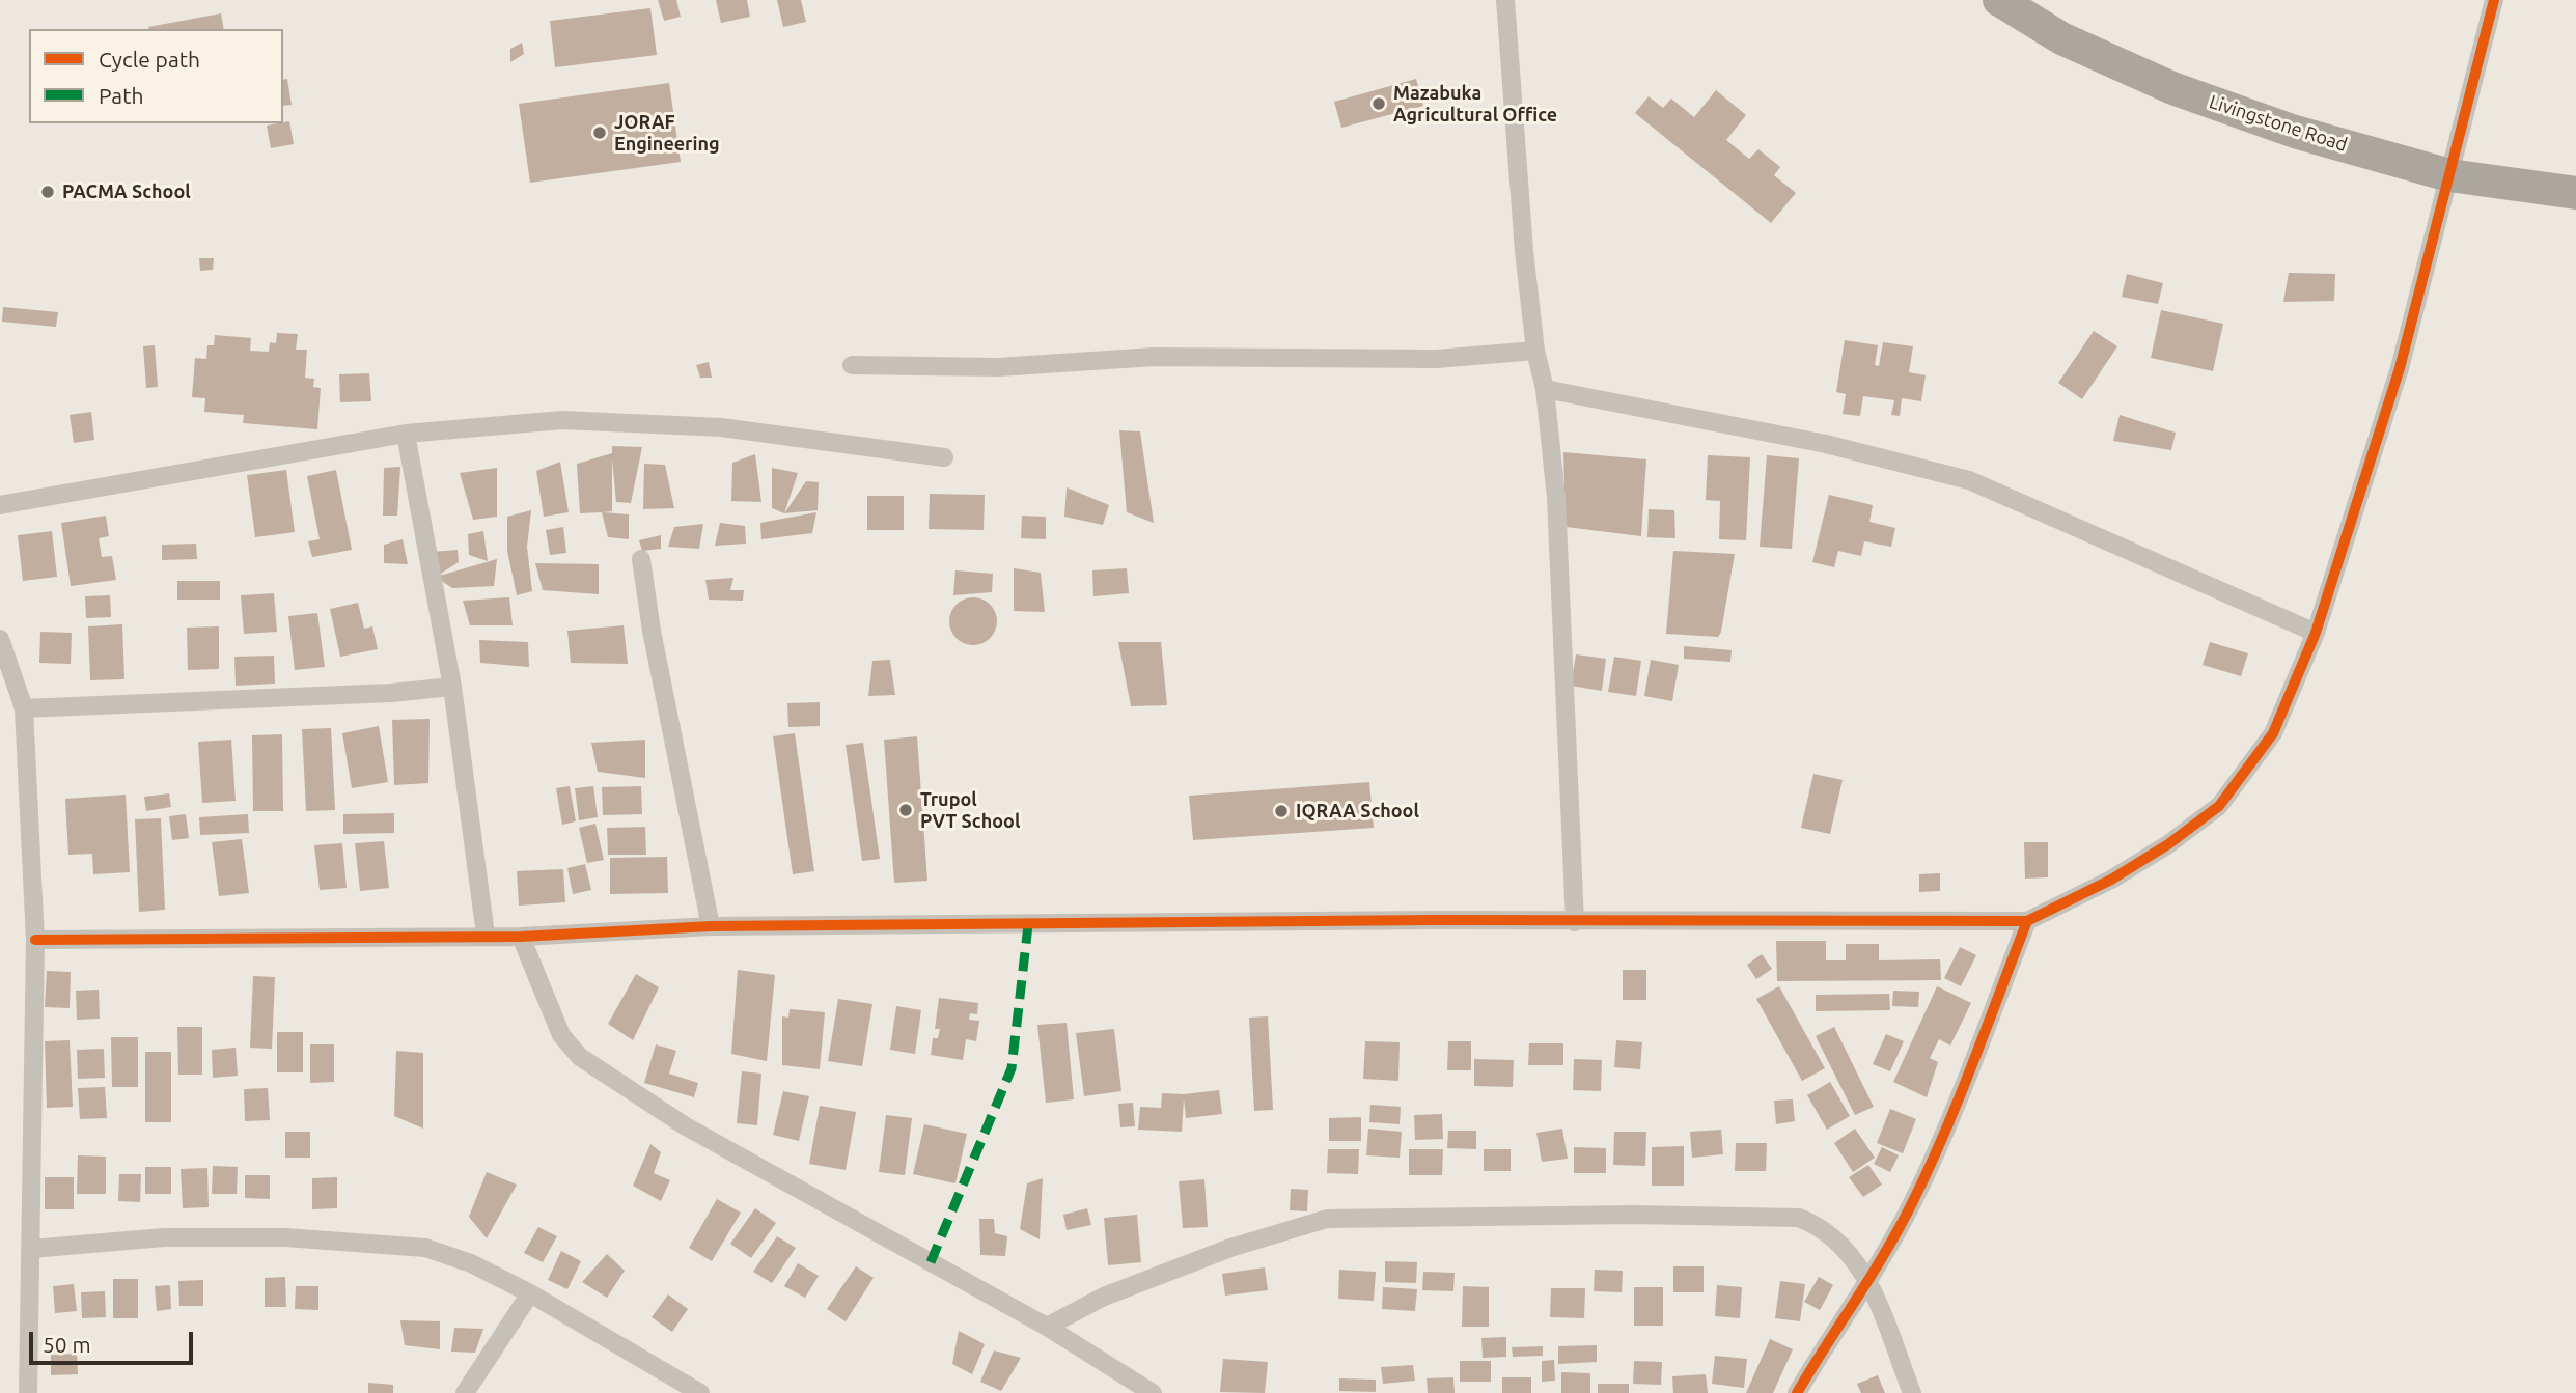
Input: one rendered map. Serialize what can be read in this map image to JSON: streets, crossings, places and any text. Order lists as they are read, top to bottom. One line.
{"streets":{"highway":["Livingstone Road"]},"places":["Mazabuka Agricultural Office","JORAF Engineering","PACMA School","Trupol PVT School","IQRAA School"],"legend":["Cycle path","Path"],"scale_bar":"50 m"}
